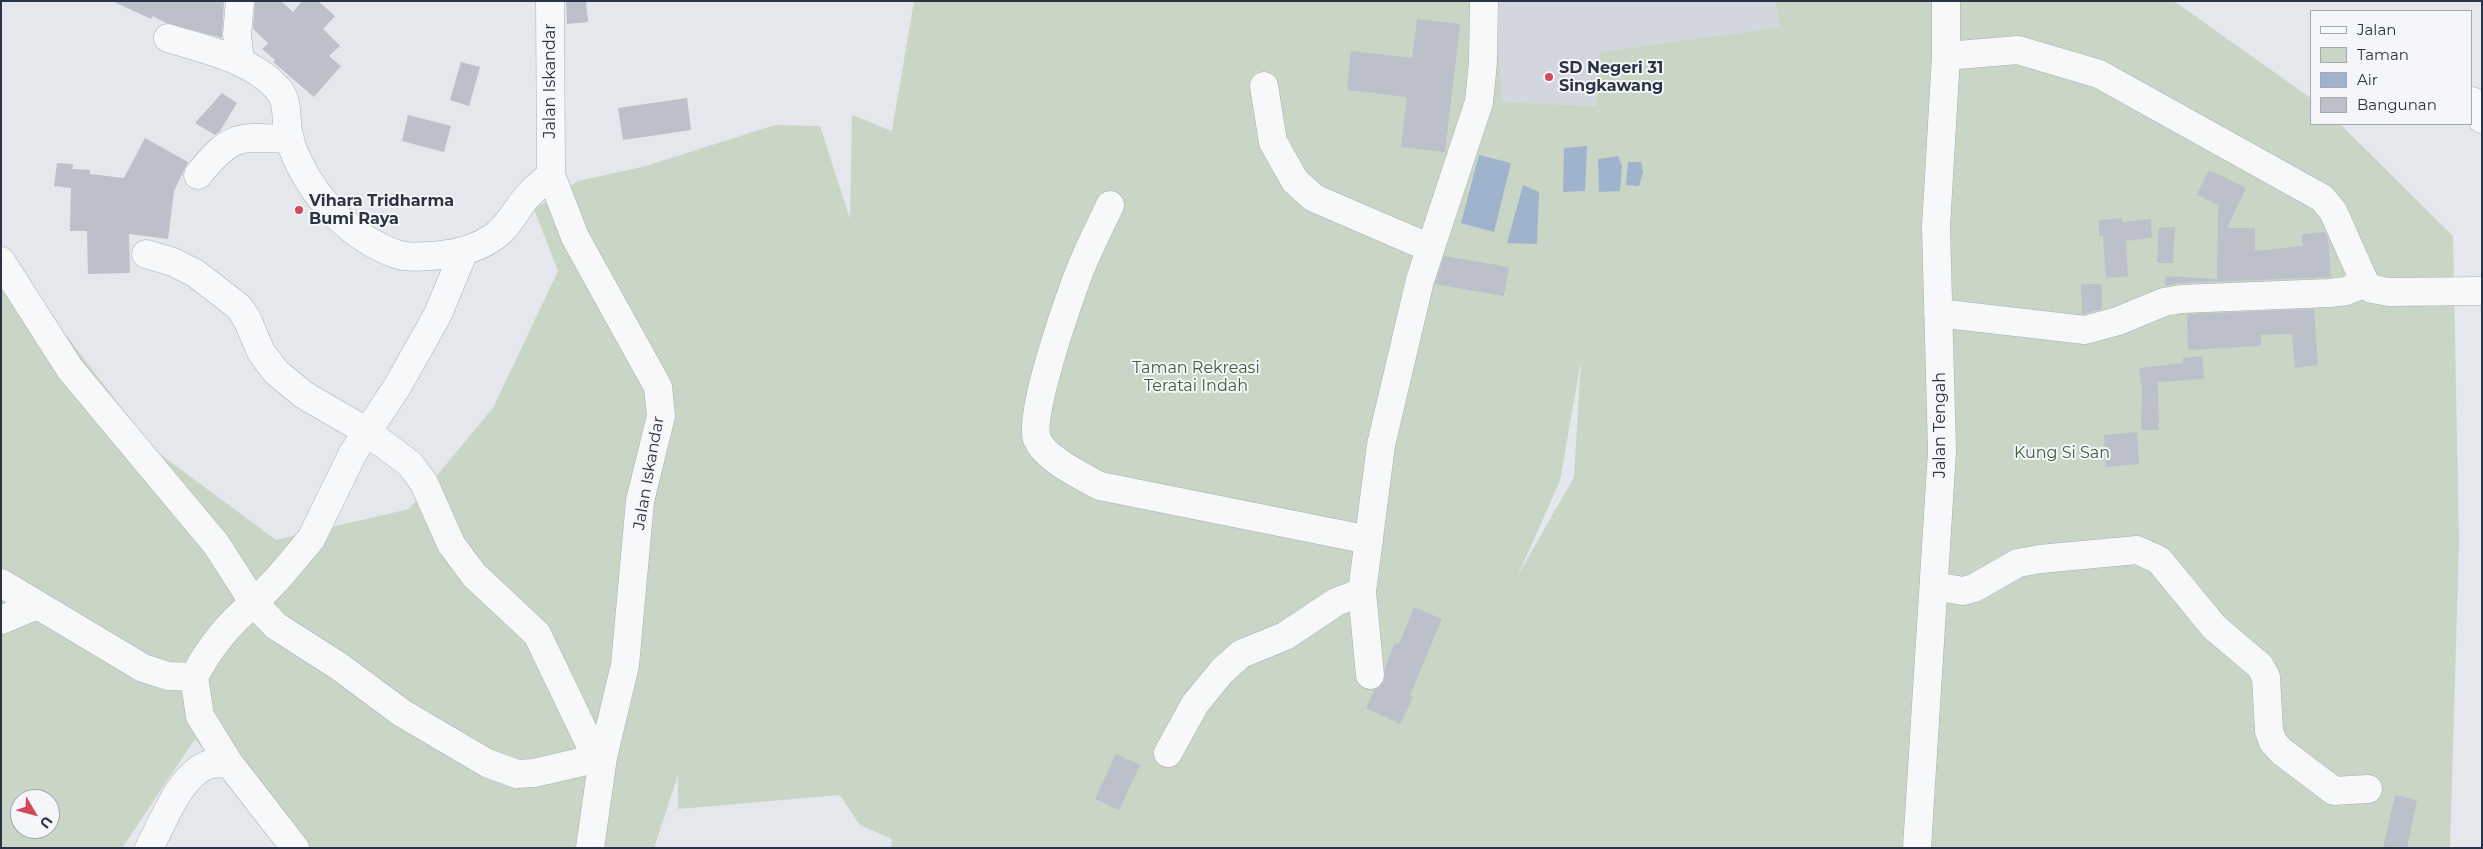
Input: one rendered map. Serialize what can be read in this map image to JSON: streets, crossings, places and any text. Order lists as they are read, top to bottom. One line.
{"streets":{"street":["Jalan Iskandar","Jalan Tengah"]},"parks":["Taman Rekreasi Teratai Indah","Kung Si San"],"places":["SD Negeri 31 Singkawang","Vihara Tridharma Bumi Raya"],"legend":["Jalan","Taman","Air","Bangunan"],"north":"bottom right"}
